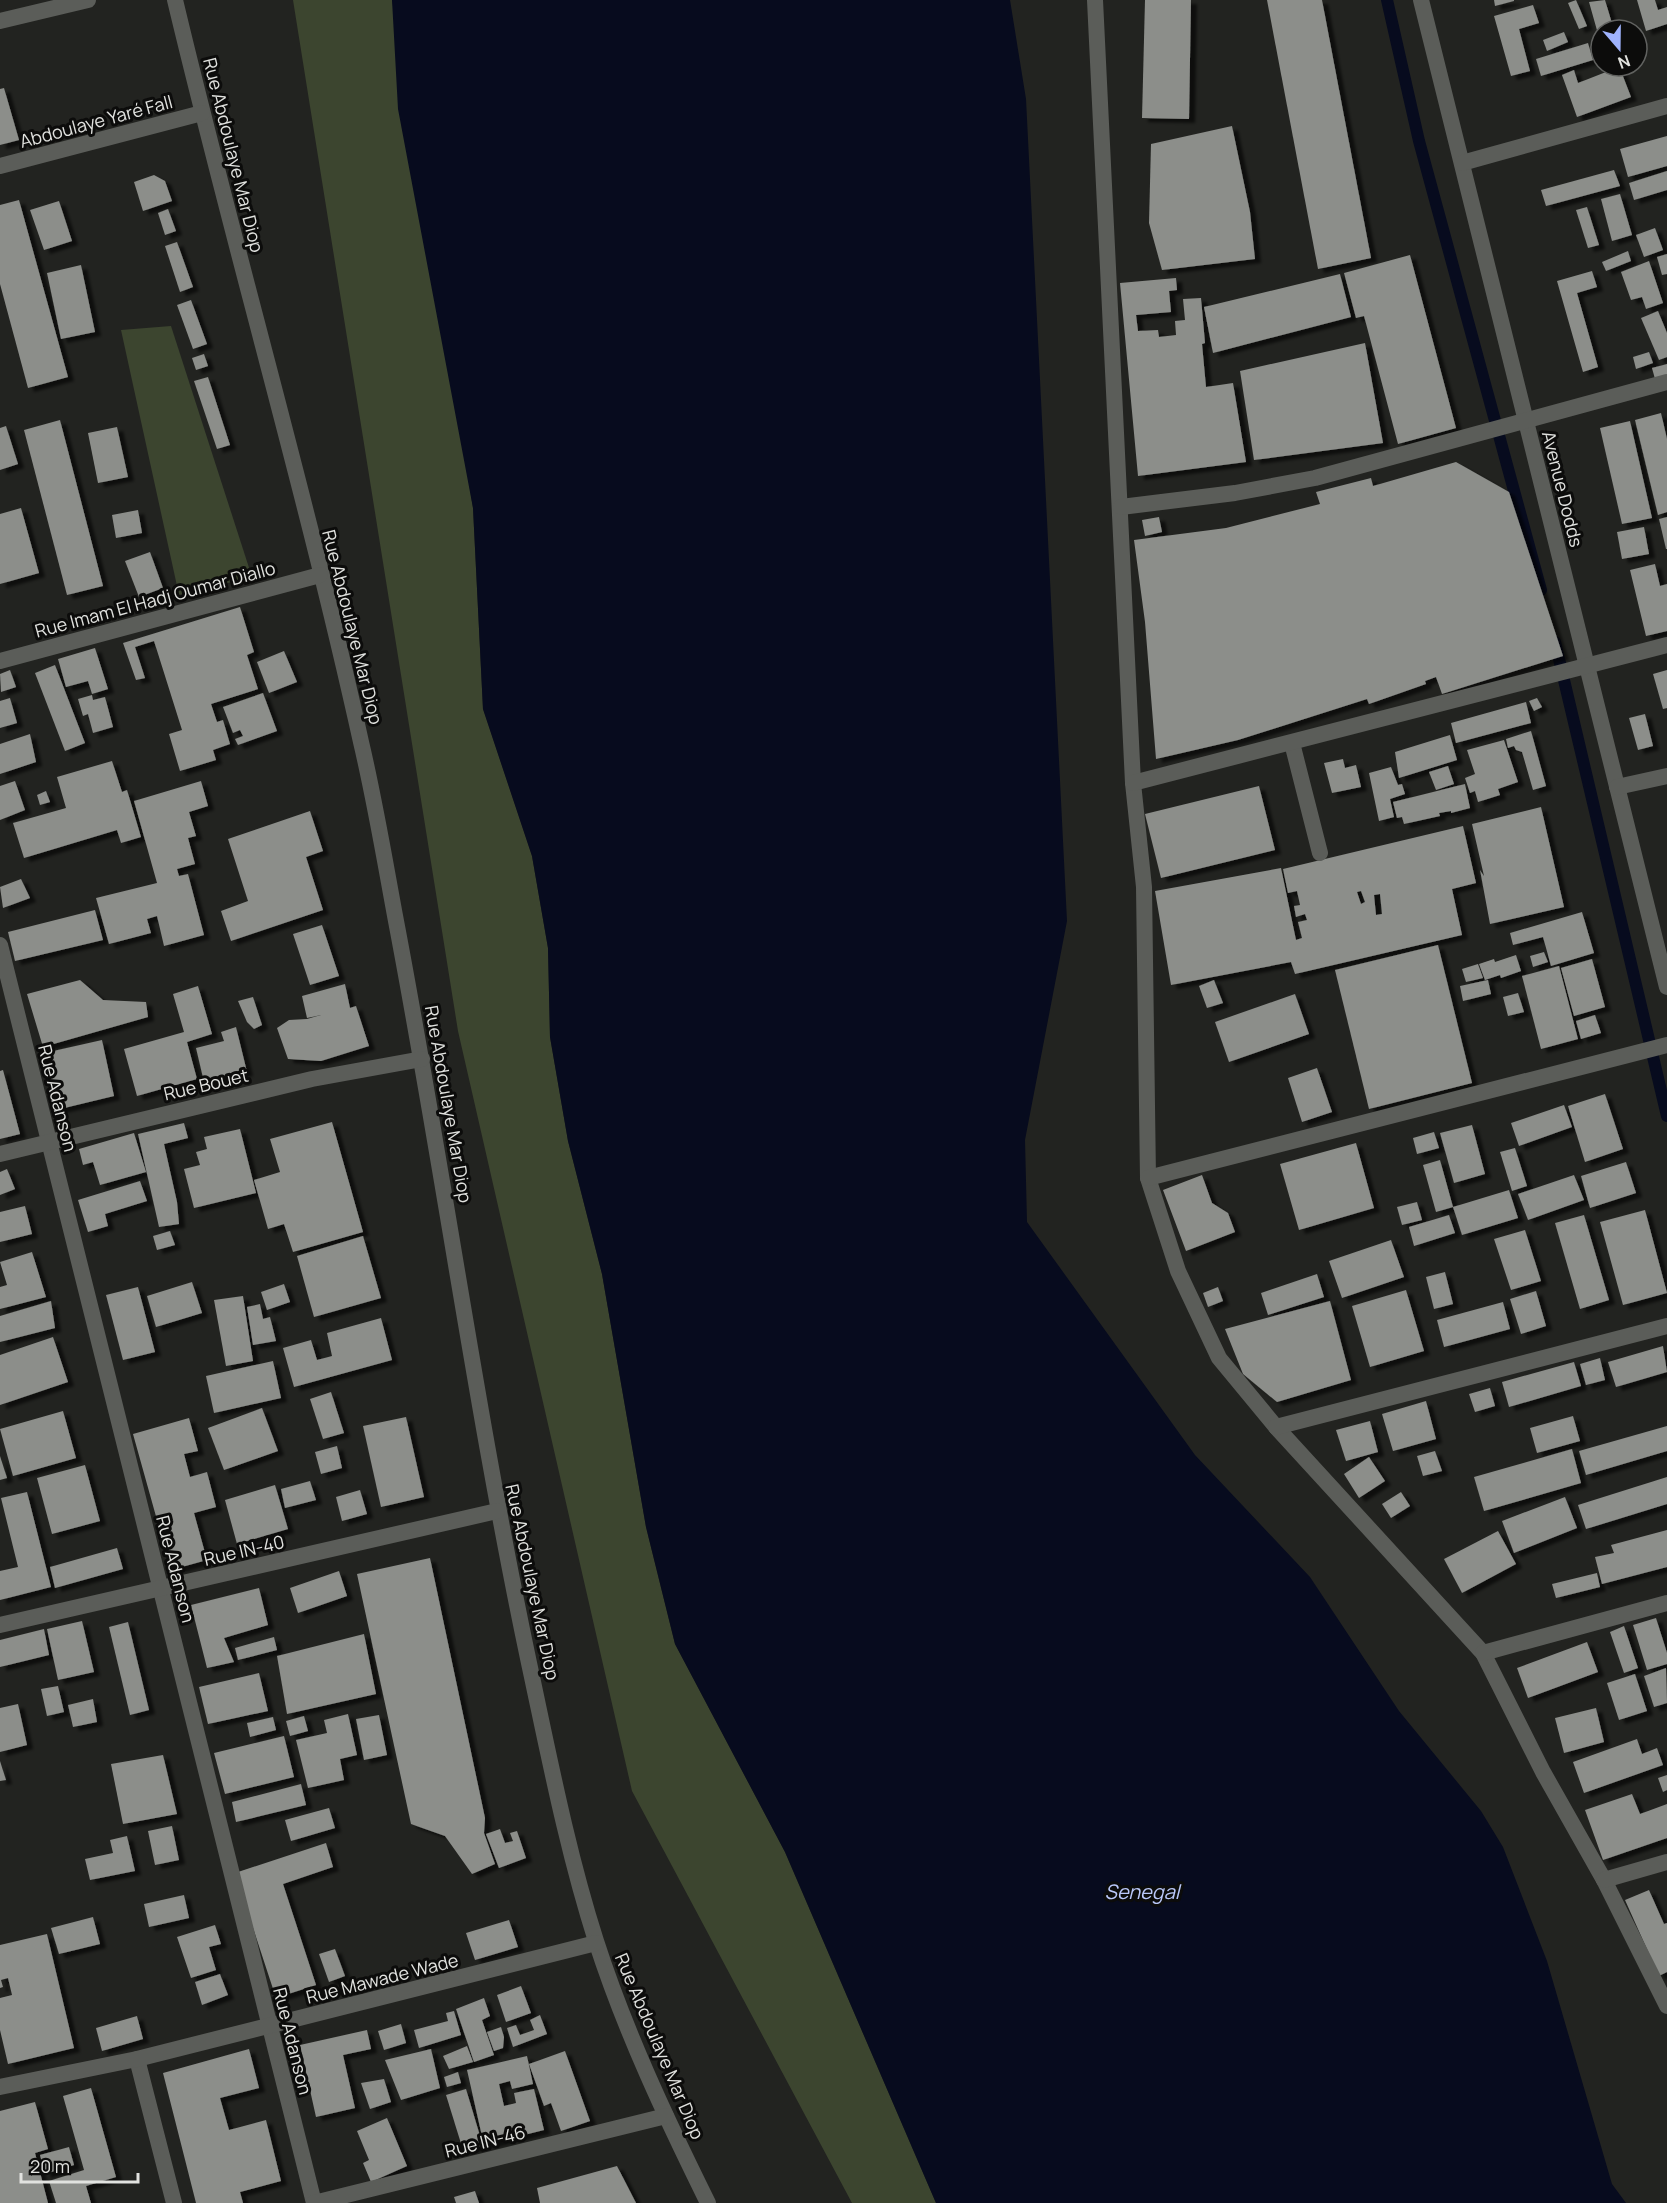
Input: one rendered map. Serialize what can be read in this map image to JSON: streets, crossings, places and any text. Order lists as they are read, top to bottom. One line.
{"streets":{"street":["Abdoulaye Yaré Fall","Rue Abdoulaye Mar Diop","Avenue Dodds","Rue Imam El Hadj Oumar Diallo","Rue Bouet","Rue Adanson","Rue IN-40","Rue Mawade Wade","Rue IN-46"]},"crossings":[["Abdoulaye Yaré Fall","Rue Abdoulaye Mar Diop"],["Rue Abdoulaye Mar Diop","Rue Imam El Hadj Oumar Diallo"],["Rue Abdoulaye Mar Diop","Rue Bouet"],["Rue Abdoulaye Mar Diop","Rue IN-40"],["Rue Abdoulaye Mar Diop","Rue Mawade Wade"],["Rue Abdoulaye Mar Diop","Rue IN-46"],["Rue Bouet","Rue Adanson"],["Rue Adanson","Rue IN-40"],["Rue Adanson","Rue Mawade Wade"],["Rue Adanson","Rue IN-46"]],"water":["Senegal"],"scale_bar":"20 m","north":"bottom"}
